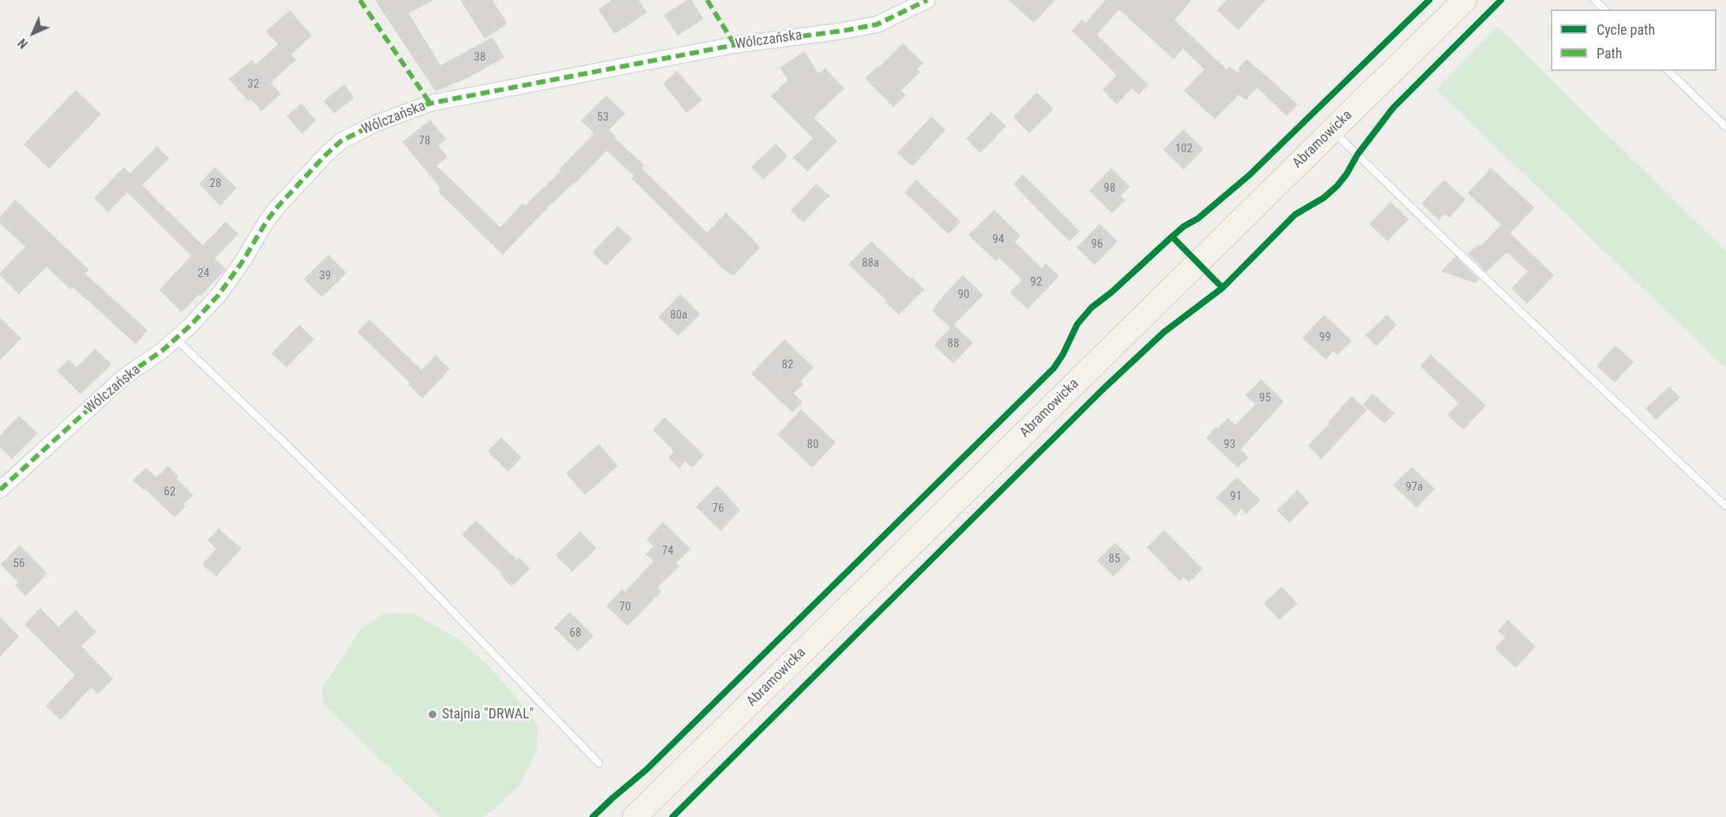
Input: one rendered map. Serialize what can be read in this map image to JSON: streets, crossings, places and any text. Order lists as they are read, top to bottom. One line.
{"streets":{"main road":["Abramowicka"],"street":["Wólczańska"]},"places":["Stajnia \"DRWAL\""],"house_numbers":["38","32","53","78","102","28","98","94","96","88a","24","39","92","90","80a","99","88","82","95","80","93","97a","62","91","76","74","85","56","70","68"],"legend":["Cycle path","Path"],"north":"bottom left"}
